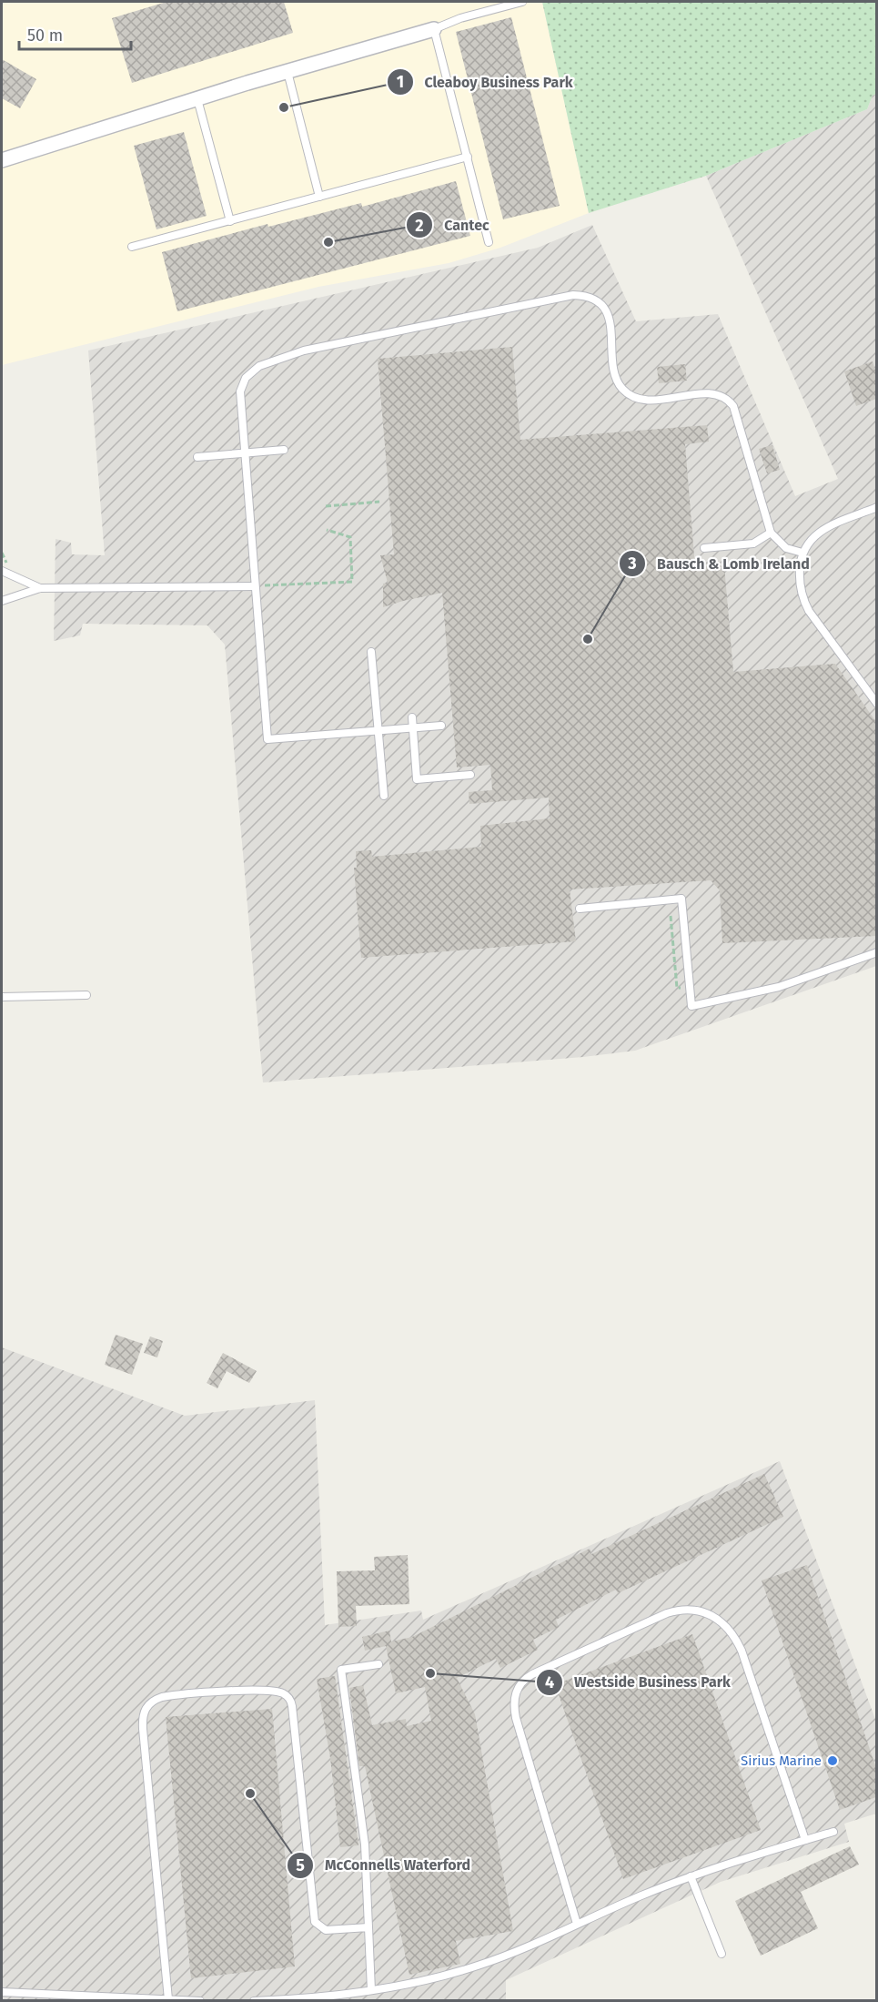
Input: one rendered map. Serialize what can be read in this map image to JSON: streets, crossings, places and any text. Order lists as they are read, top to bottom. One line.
{"places":["Cleaboy Business Park","Cantec","Bausch & Lomb Ireland","Westside Business Park","Sirius Marine","McConnells Waterford"],"scale_bar":"50 m"}
